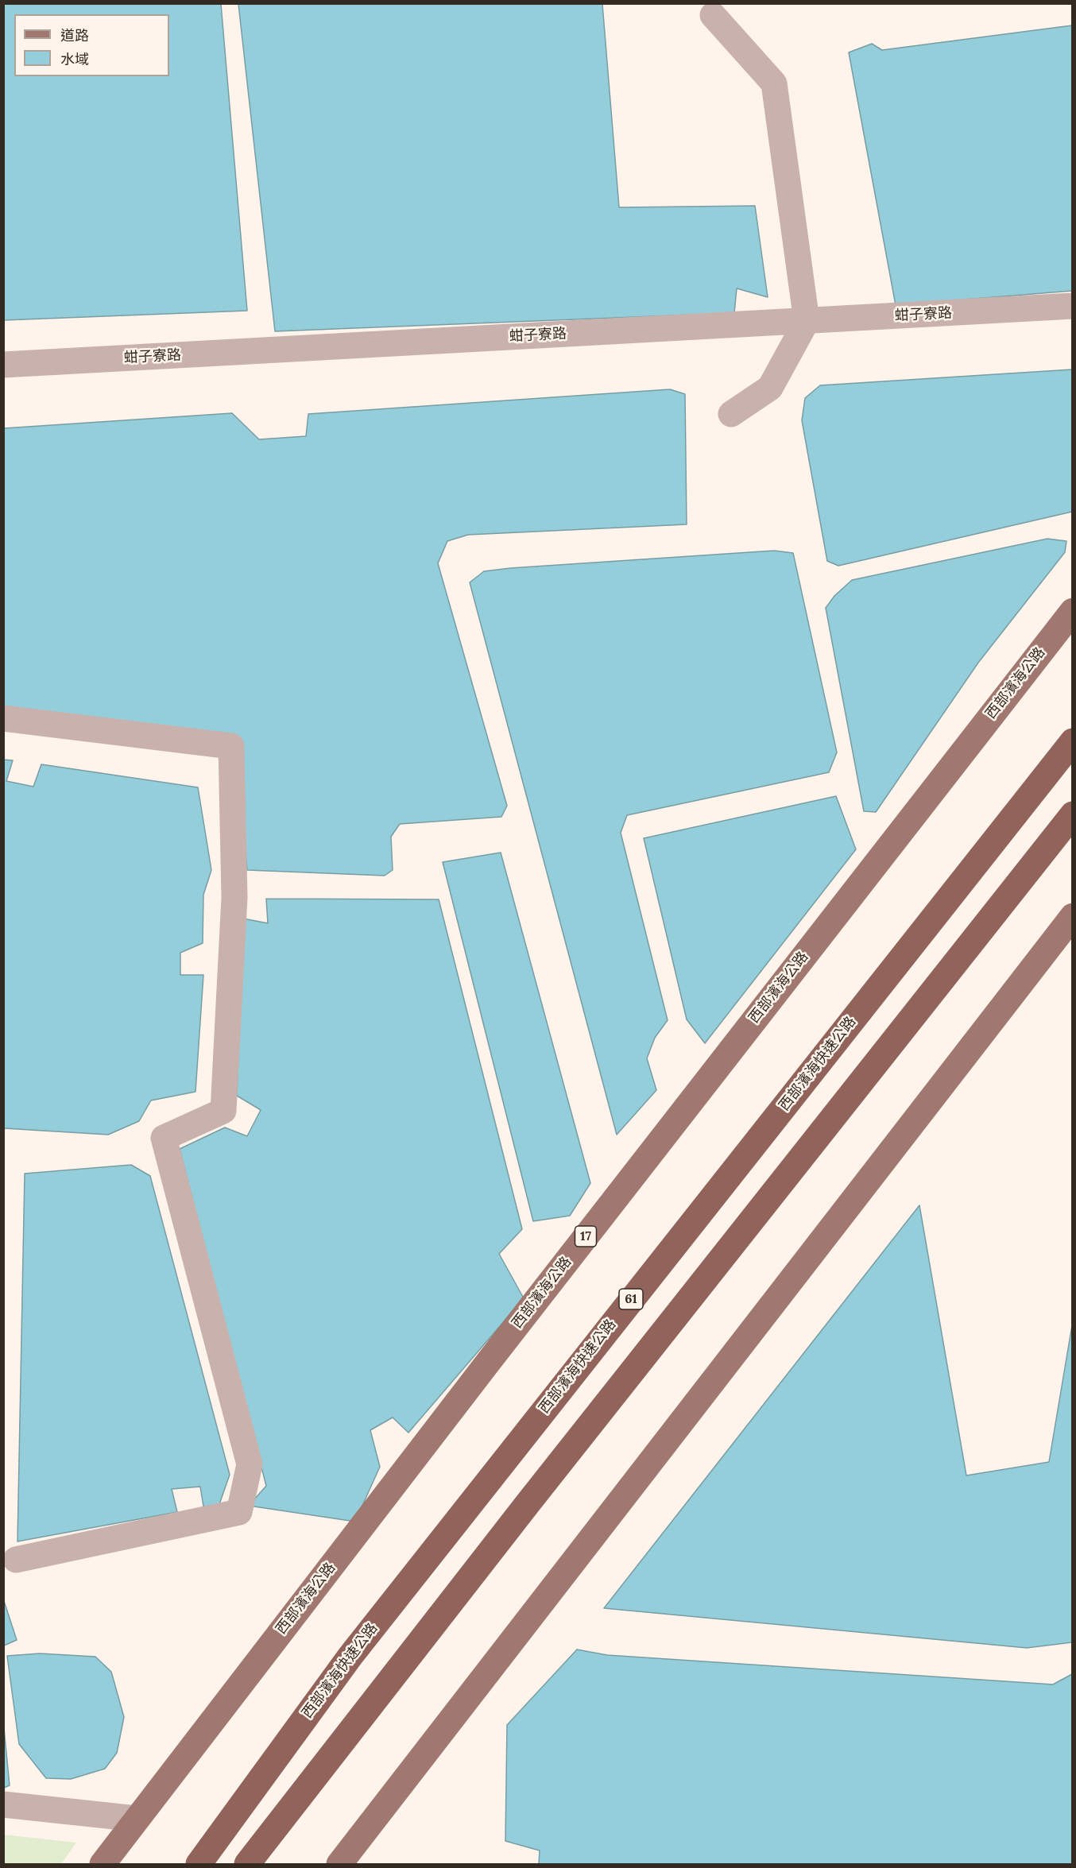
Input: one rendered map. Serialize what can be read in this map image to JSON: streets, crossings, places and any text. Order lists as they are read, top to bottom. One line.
{"streets":{"highway":["西部濱海快速公路","61"],"main road":["西部濱海公路","17"],"street":["蚶子寮路"]},"legend":["道路","水域"]}
